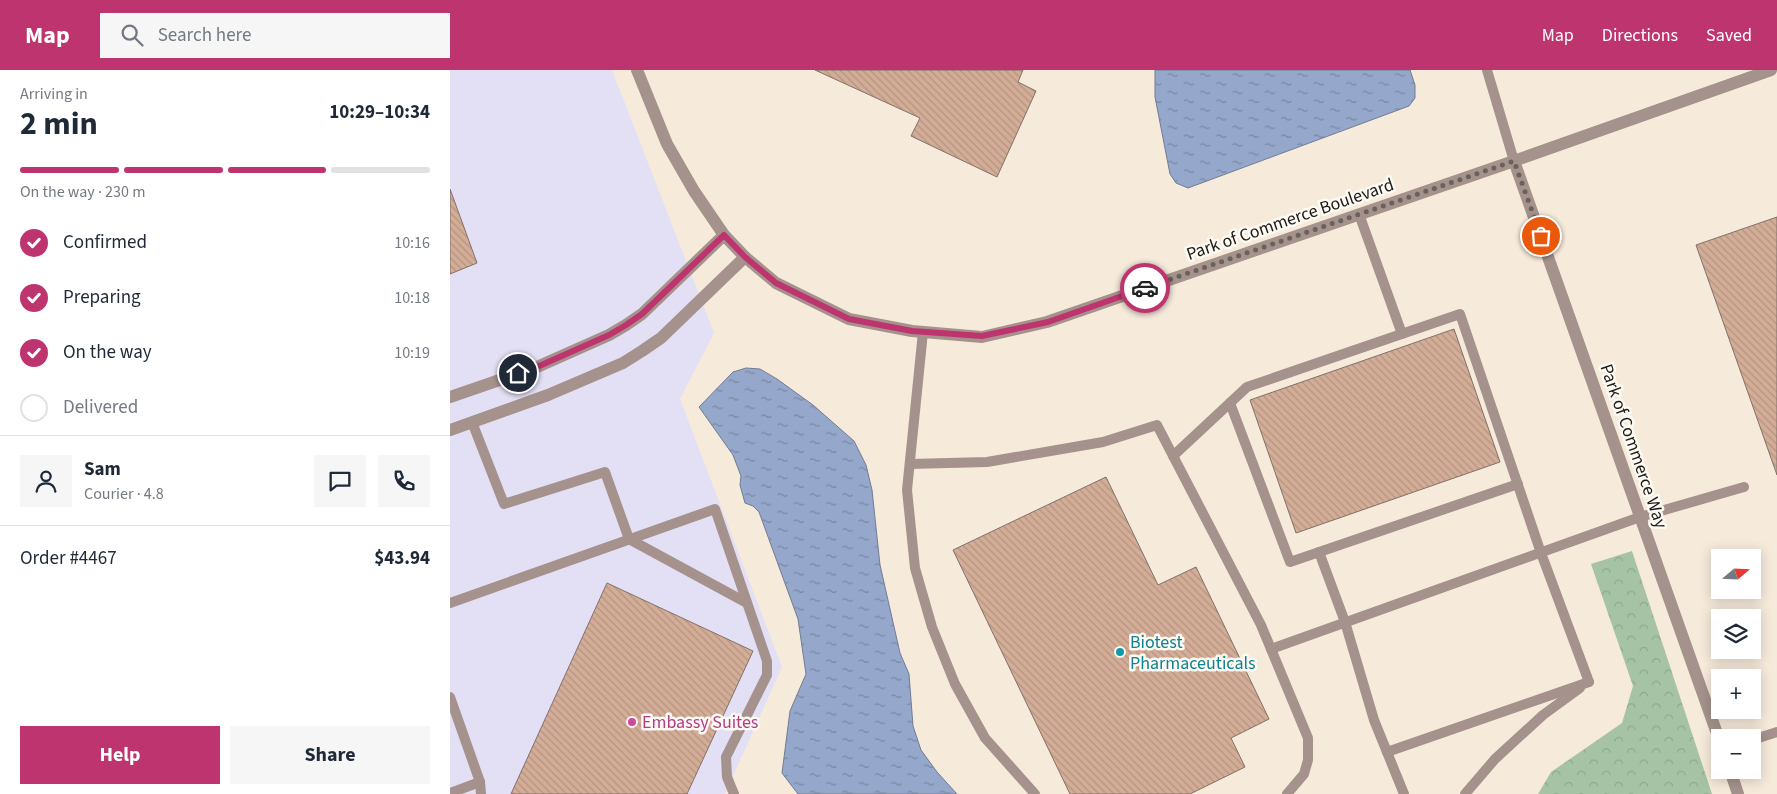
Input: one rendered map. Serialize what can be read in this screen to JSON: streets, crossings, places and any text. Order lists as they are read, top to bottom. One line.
{"streets":{"street":["Park of Commerce Boulevard","Park of Commerce Way"]},"crossings":[["Park of Commerce Boulevard","Park of Commerce Way"]],"places":["Biotest Pharmaceuticals","Embassy Suites"],"north":"right","page":{"header":"Map","search":"Search here","nav":["Map","Directions","Saved"],"heading":["2 min","Arriving in","10:29–10:34"],"panel":["Sam","Courier · 4.8","Order #4467","$43.94"],"bar":"On the way · 230 m","list":[["Confirmed","10:16"],["Preparing","10:18"],["On the way","10:19"],"Delivered"],"map_buttons":["+","−"],"buttons":["Help","Share"]}}
